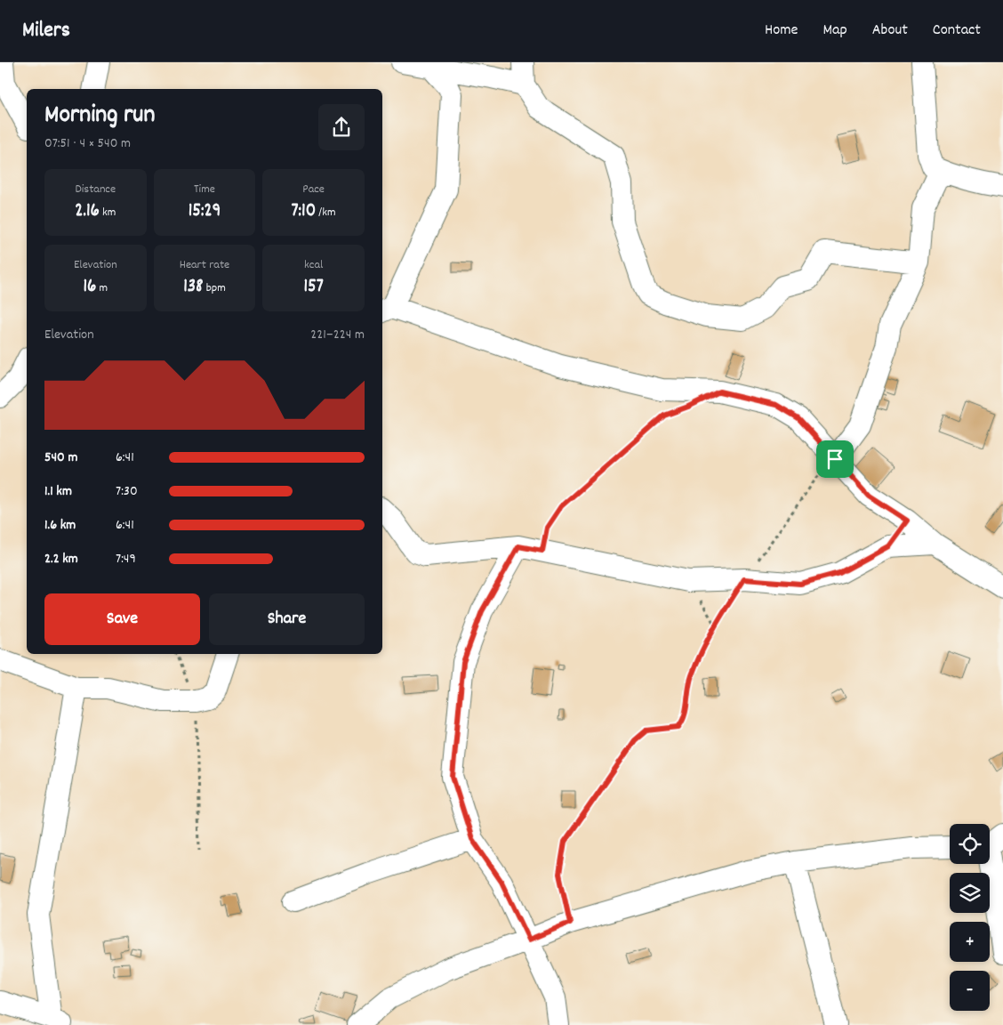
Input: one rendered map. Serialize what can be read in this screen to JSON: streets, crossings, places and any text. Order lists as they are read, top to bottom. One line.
{"page":{"header":"Milers","nav":["Home","Map","About","Contact"],"heading":["Morning run","07:51 · 4 × 540 m"],"stats":[["Distance","2.16 km"],["Time","15:29"],["Pace","7:10 /km"],["Elevation","16 m"],["Heart rate","138 bpm"],["kcal","157"]],"chart":["Elevation","221–224 m"],"list":[{"name":"540 m","note":"6:41"},{"name":"1.1 km","note":"7:30"},{"name":"1.6 km","note":"6:41"},{"name":"2.2 km","note":"7:49"}],"buttons":["Save","Share"],"map_buttons":["+","−"]}}
